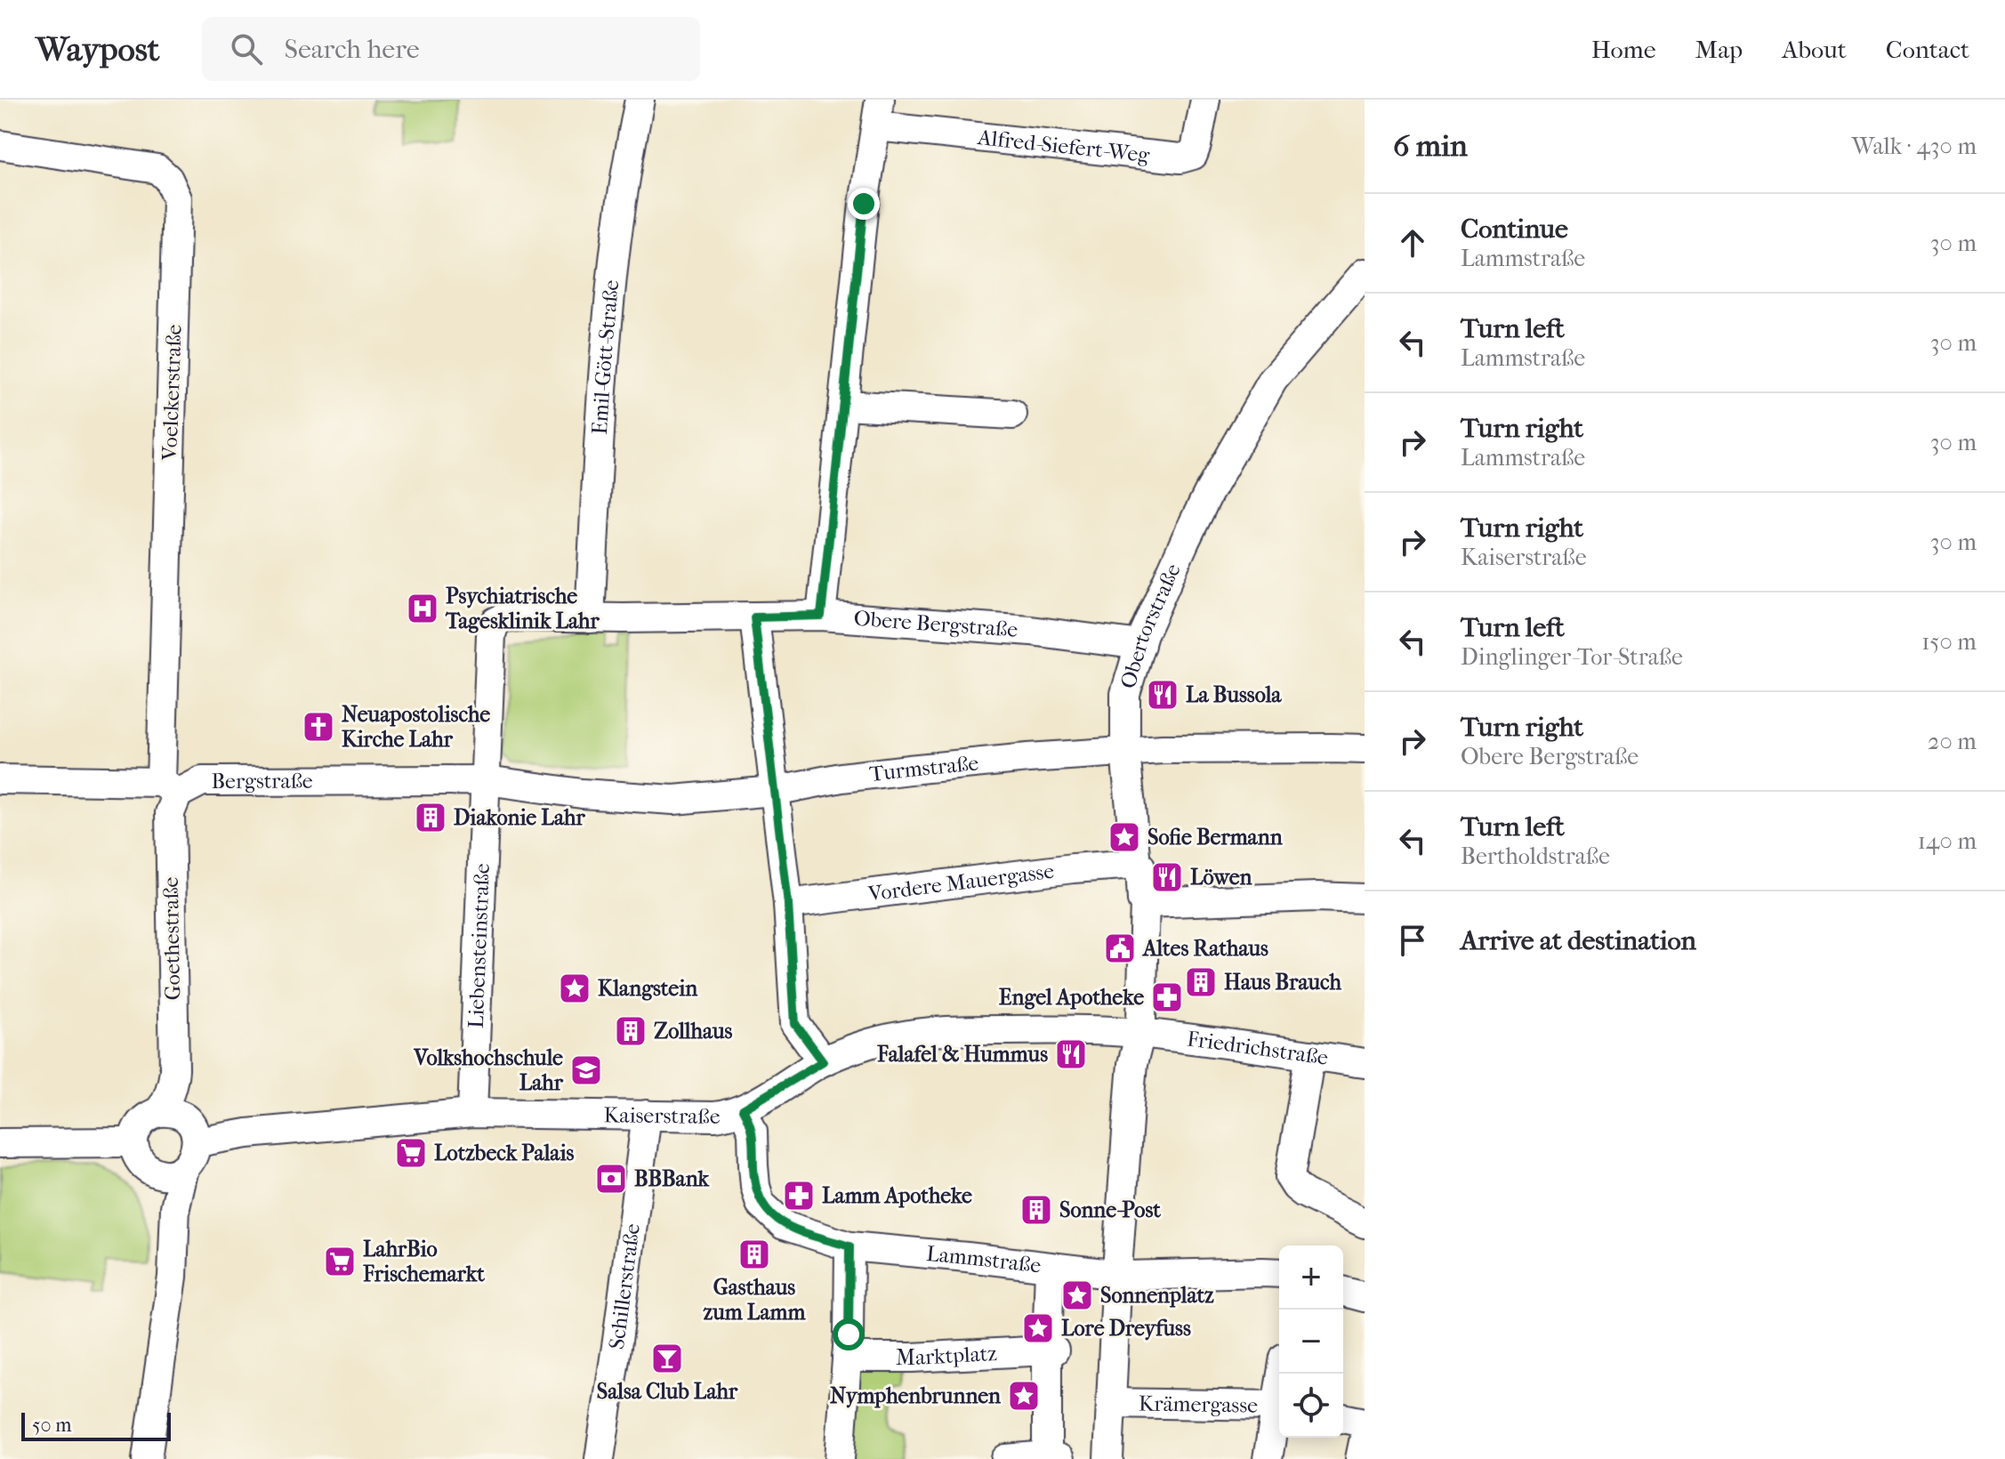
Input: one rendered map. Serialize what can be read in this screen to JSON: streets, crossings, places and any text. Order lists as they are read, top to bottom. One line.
{"streets":{"street":["Alfred-Siefert-Weg","Emil-Gött-Straße","Voelckerstraße","Obere Bergstraße","Obertorstraße","Turmstraße","Bergstraße","Vordere Mauergasse","Goethestraße","Liebensteinstraße","Friedrichstraße","Kaiserstraße","Lammstraße","Schillerstraße","Marktplatz","Krämergasse"]},"crossings":[["Emil-Gött-Straße","Obere Bergstraße"],["Voelckerstraße","Bergstraße"],["Voelckerstraße","Goethestraße"],["Obere Bergstraße","Obertorstraße"],["Obere Bergstraße","Turmstraße"],["Obere Bergstraße","Bergstraße"],["Obere Bergstraße","Liebensteinstraße"],["Obertorstraße","Turmstraße"],["Obertorstraße","Vordere Mauergasse"],["Obertorstraße","Friedrichstraße"],["Obertorstraße","Kaiserstraße"],["Obertorstraße","Lammstraße"],["Obertorstraße","Krämergasse"],["Turmstraße","Bergstraße"],["Turmstraße","Liebensteinstraße"],["Bergstraße","Goethestraße"],["Bergstraße","Liebensteinstraße"],["Goethestraße","Kaiserstraße"],["Liebensteinstraße","Kaiserstraße"],["Friedrichstraße","Kaiserstraße"],["Kaiserstraße","Lammstraße"],["Kaiserstraße","Schillerstraße"]],"places":{"hospital":["Psychiatrische Tagesklinik Lahr"],"restaurant":["La Bussola","Löwen","Falafel & Hummus"],"church":["Neuapostolische Kirche Lahr"],"building":["Diakonie Lahr","Haus Brauch","Zollhaus","Sonne-Post","Gasthaus zum Lamm"],"place":["Sofie Bermann","Klangstein","Sonnenplatz","Lore Dreyfuss","Nymphenbrunnen"],"public building":["Altes Rathaus"],"pharmacy":["Engel Apotheke","Lamm Apotheke"],"school or university":["Volkshochschule Lahr"],"supermarket":["Lotzbeck Palais","LahrBio Frischemarkt"],"bank":["BBBank"],"bar":["Salsa Club Lahr"]},"scale_bar":"50 m","page":{"header":"Waypost","search":"Search here","nav":["Home","Map","About","Contact"],"heading":["6 min","Walk · 430 m"],"list":[["Continue","Lammstraße","30 m"],["Turn left","Lammstraße","30 m"],["Turn right","Lammstraße","30 m"],["Turn right","Kaiserstraße","30 m"],["Turn left","Dinglinger-Tor-Straße","150 m"],["Turn right","Obere Bergstraße","20 m"],["Turn left","Bertholdstraße","140 m"],"Arrive at destination"],"map_buttons":["+","−"],"scale":"50 m"}}
